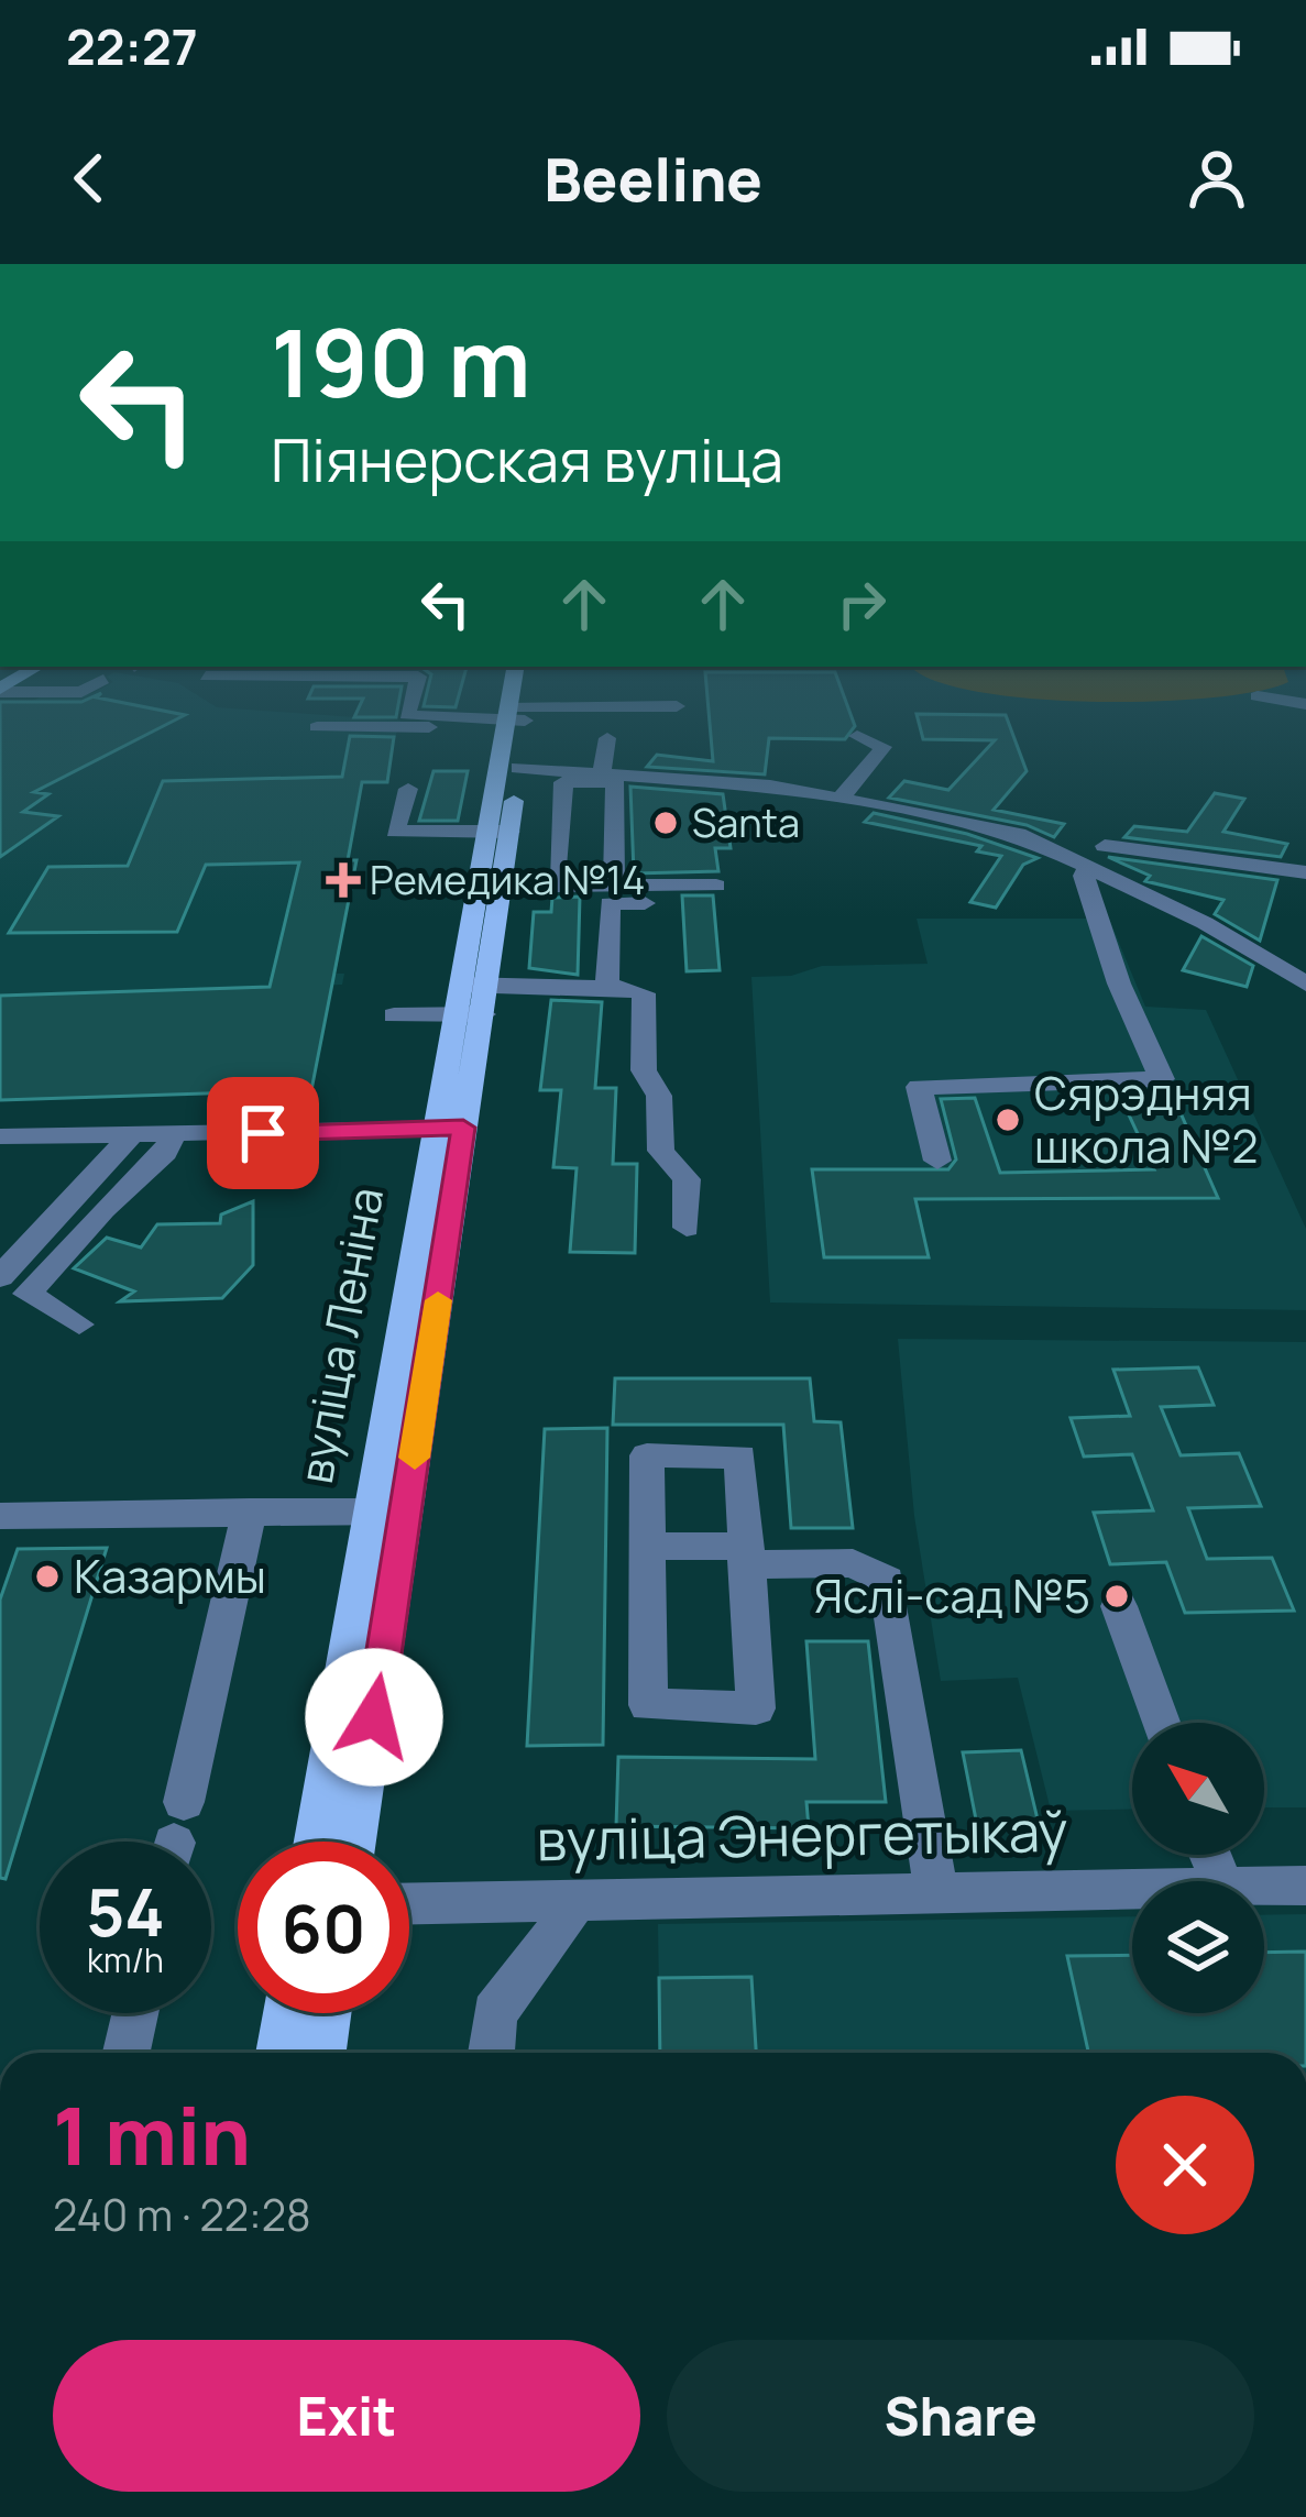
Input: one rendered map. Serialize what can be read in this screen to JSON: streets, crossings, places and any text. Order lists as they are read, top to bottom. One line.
{"streets":{"main road":["вуліца Леніна"],"street":["вуліца Энергетыкаў"]},"places":{"other":["Santa","Сярэдняя школа №2","Казармы","Яслі-сад №5"],"health":["Ремедика №14"]},"north":"top left","page":{"status":"22:27","header":"Beeline","turn":["190 m","Піянерская вуліца"],"speed":"54 km/h","limit":"60","heading":["1 min","240 m · 22:28"],"buttons":["Exit","Share"]}}
